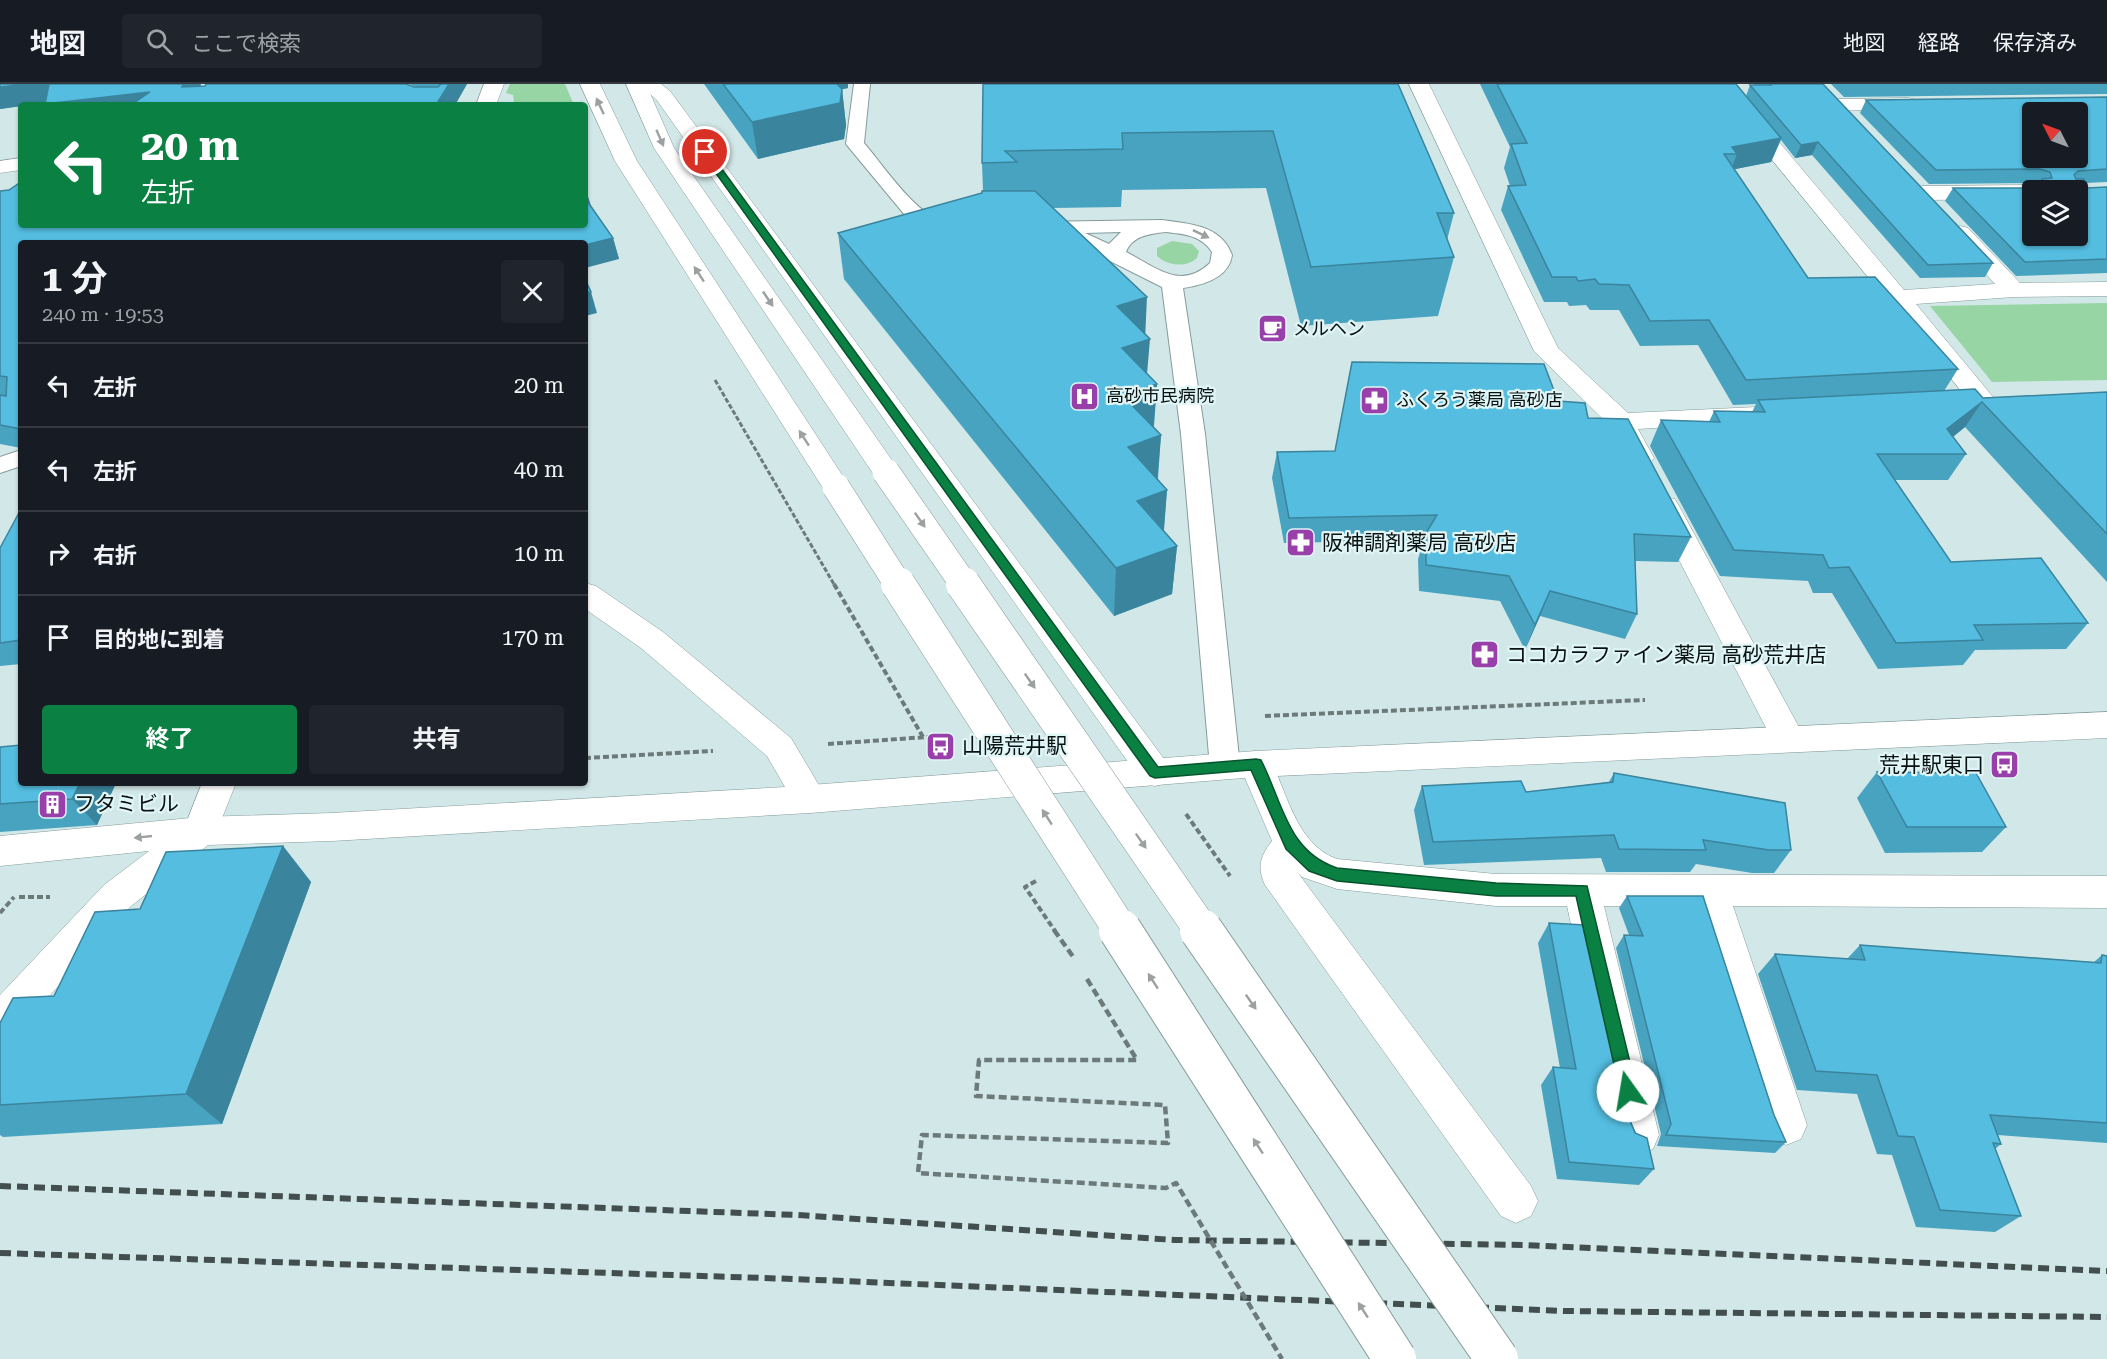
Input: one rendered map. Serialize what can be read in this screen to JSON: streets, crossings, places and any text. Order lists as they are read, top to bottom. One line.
{"places":{"cafe":["メルヘン"],"hospital":["高砂市民病院"],"pharmacy":["ふくろう薬局 高砂店","阪神調剤薬局 高砂店","ココカラファイン薬局 高砂荒井店"],"bus stop":["山陽荒井駅","荒井駅東口"],"building":["フタミビル"]},"north":"top left","page":{"header":"地図","search":"ここで検索","nav":["地図","経路","保存済み"],"turn":["20 m","左折"],"heading":["1 分","240 m · 19:53"],"list":[{"name":"左折","value":"20 m"},{"name":"左折","value":"40 m"},{"name":"右折","value":"10 m"},{"name":"目的地に到着","value":"170 m"}],"buttons":["終了","共有"]}}
